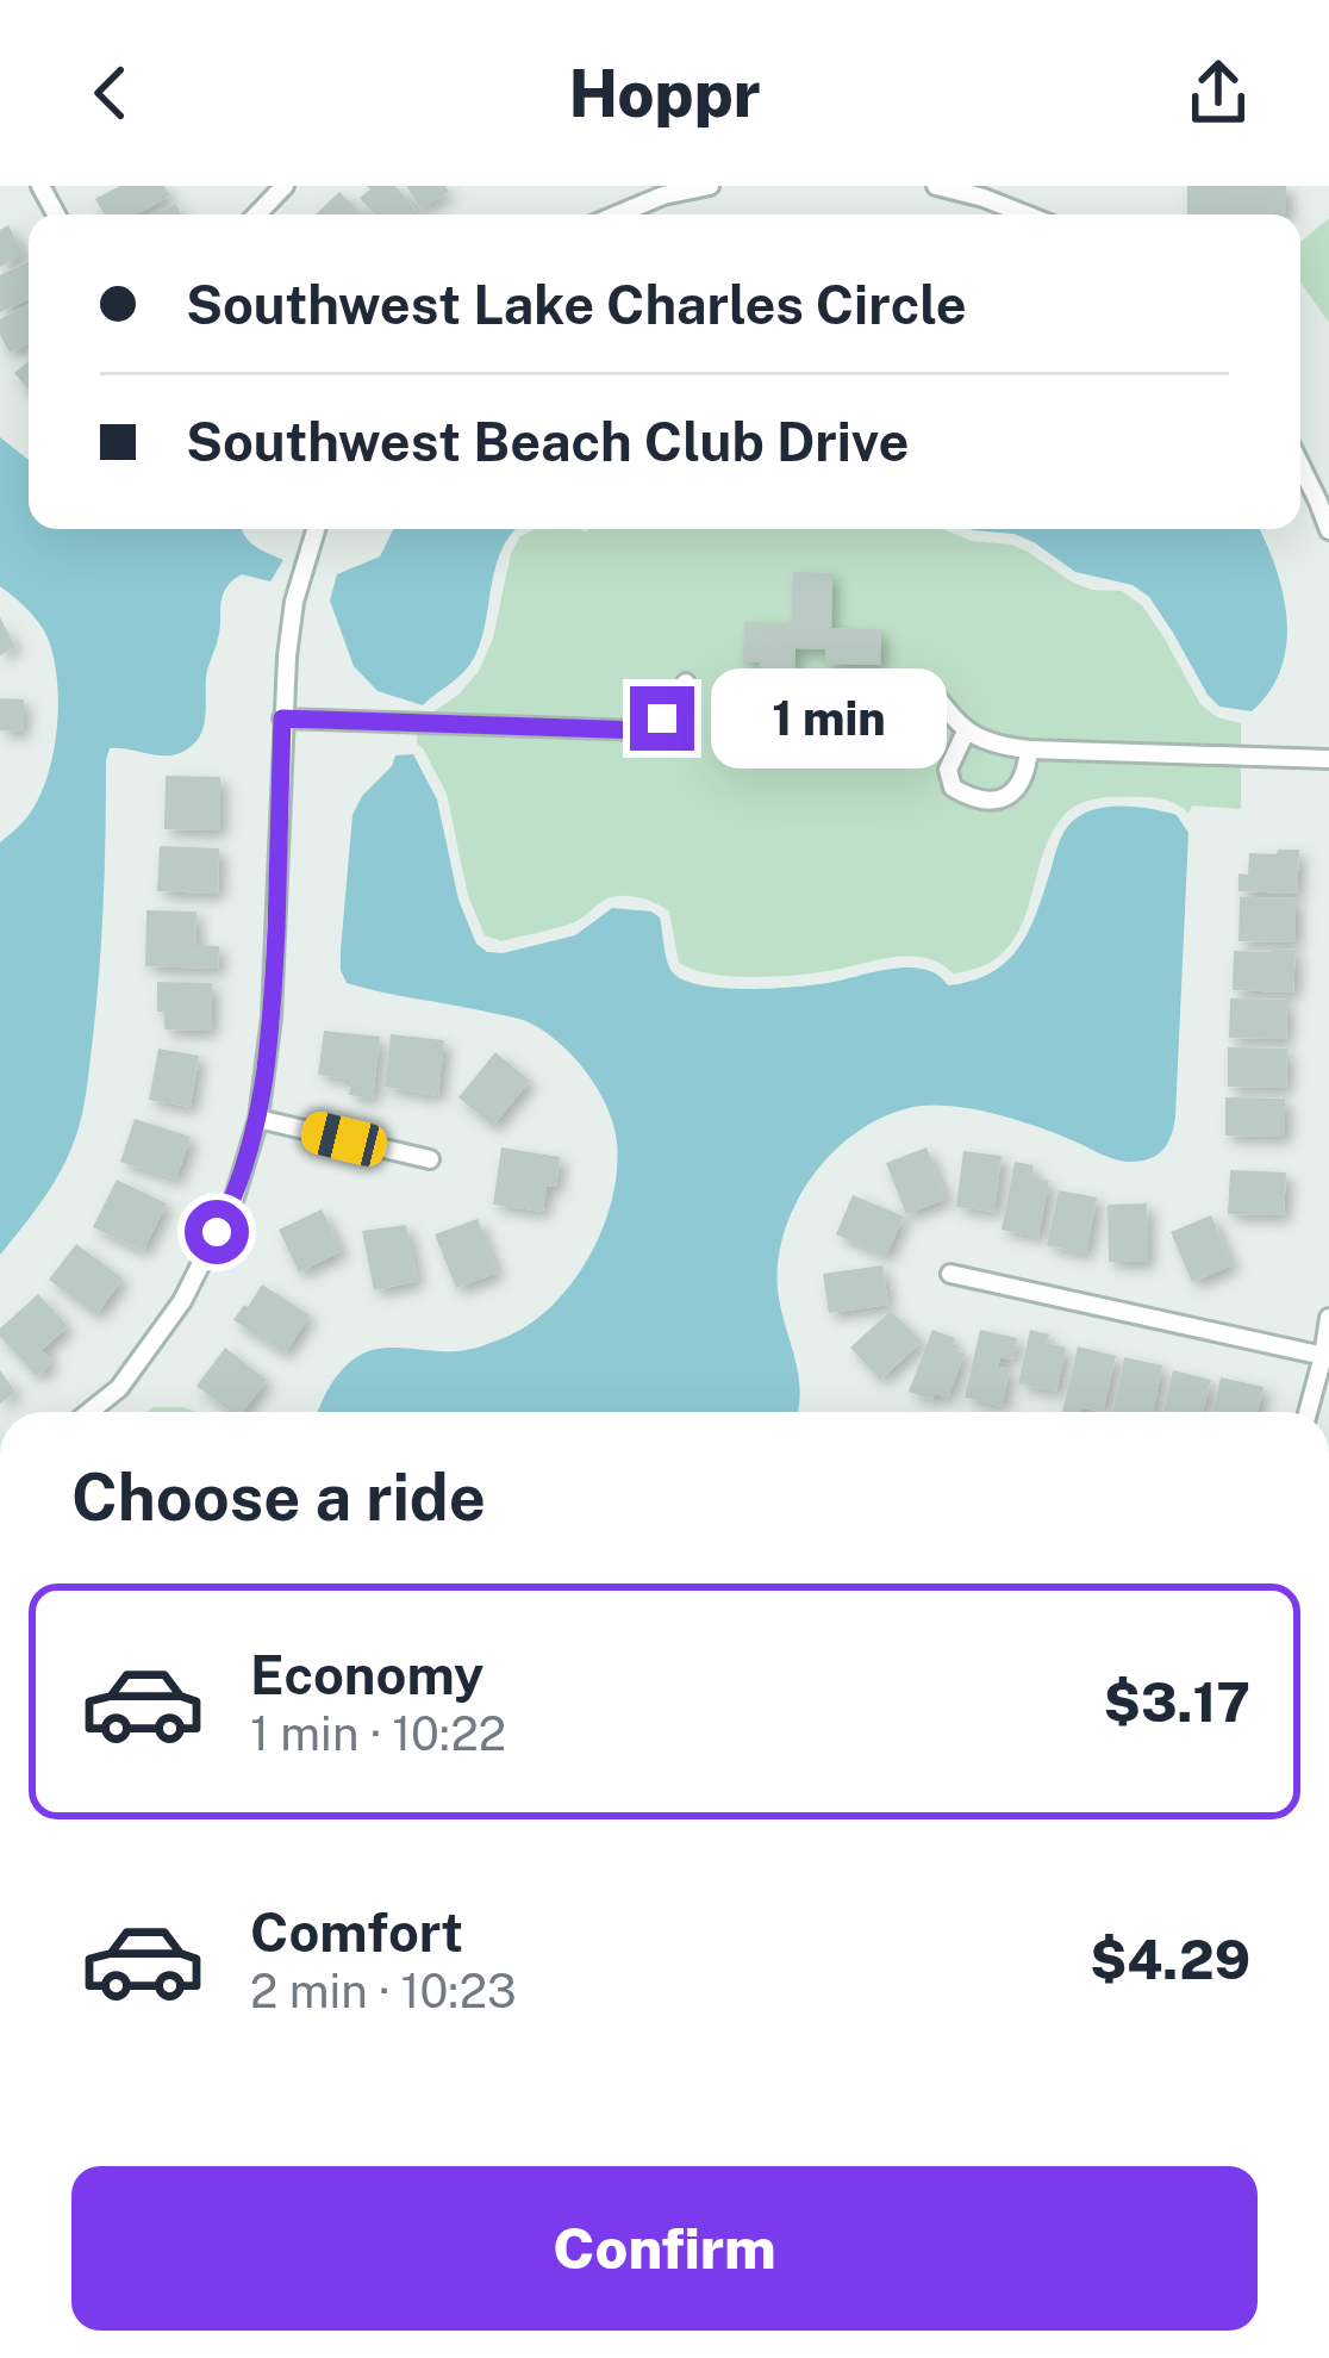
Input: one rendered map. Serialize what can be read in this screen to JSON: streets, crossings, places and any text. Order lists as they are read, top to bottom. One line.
{"page":{"header":"Hoppr","banner":["Southwest Lake Charles Circle","Southwest Beach Club Drive"],"bubble":"1 min","heading":"Choose a ride","list":[{"name":"Economy","note":"1 min · 10:22","value":"$3.17"},{"name":"Comfort","note":"2 min · 10:23","value":"$4.29"}],"buttons":"Confirm"}}
